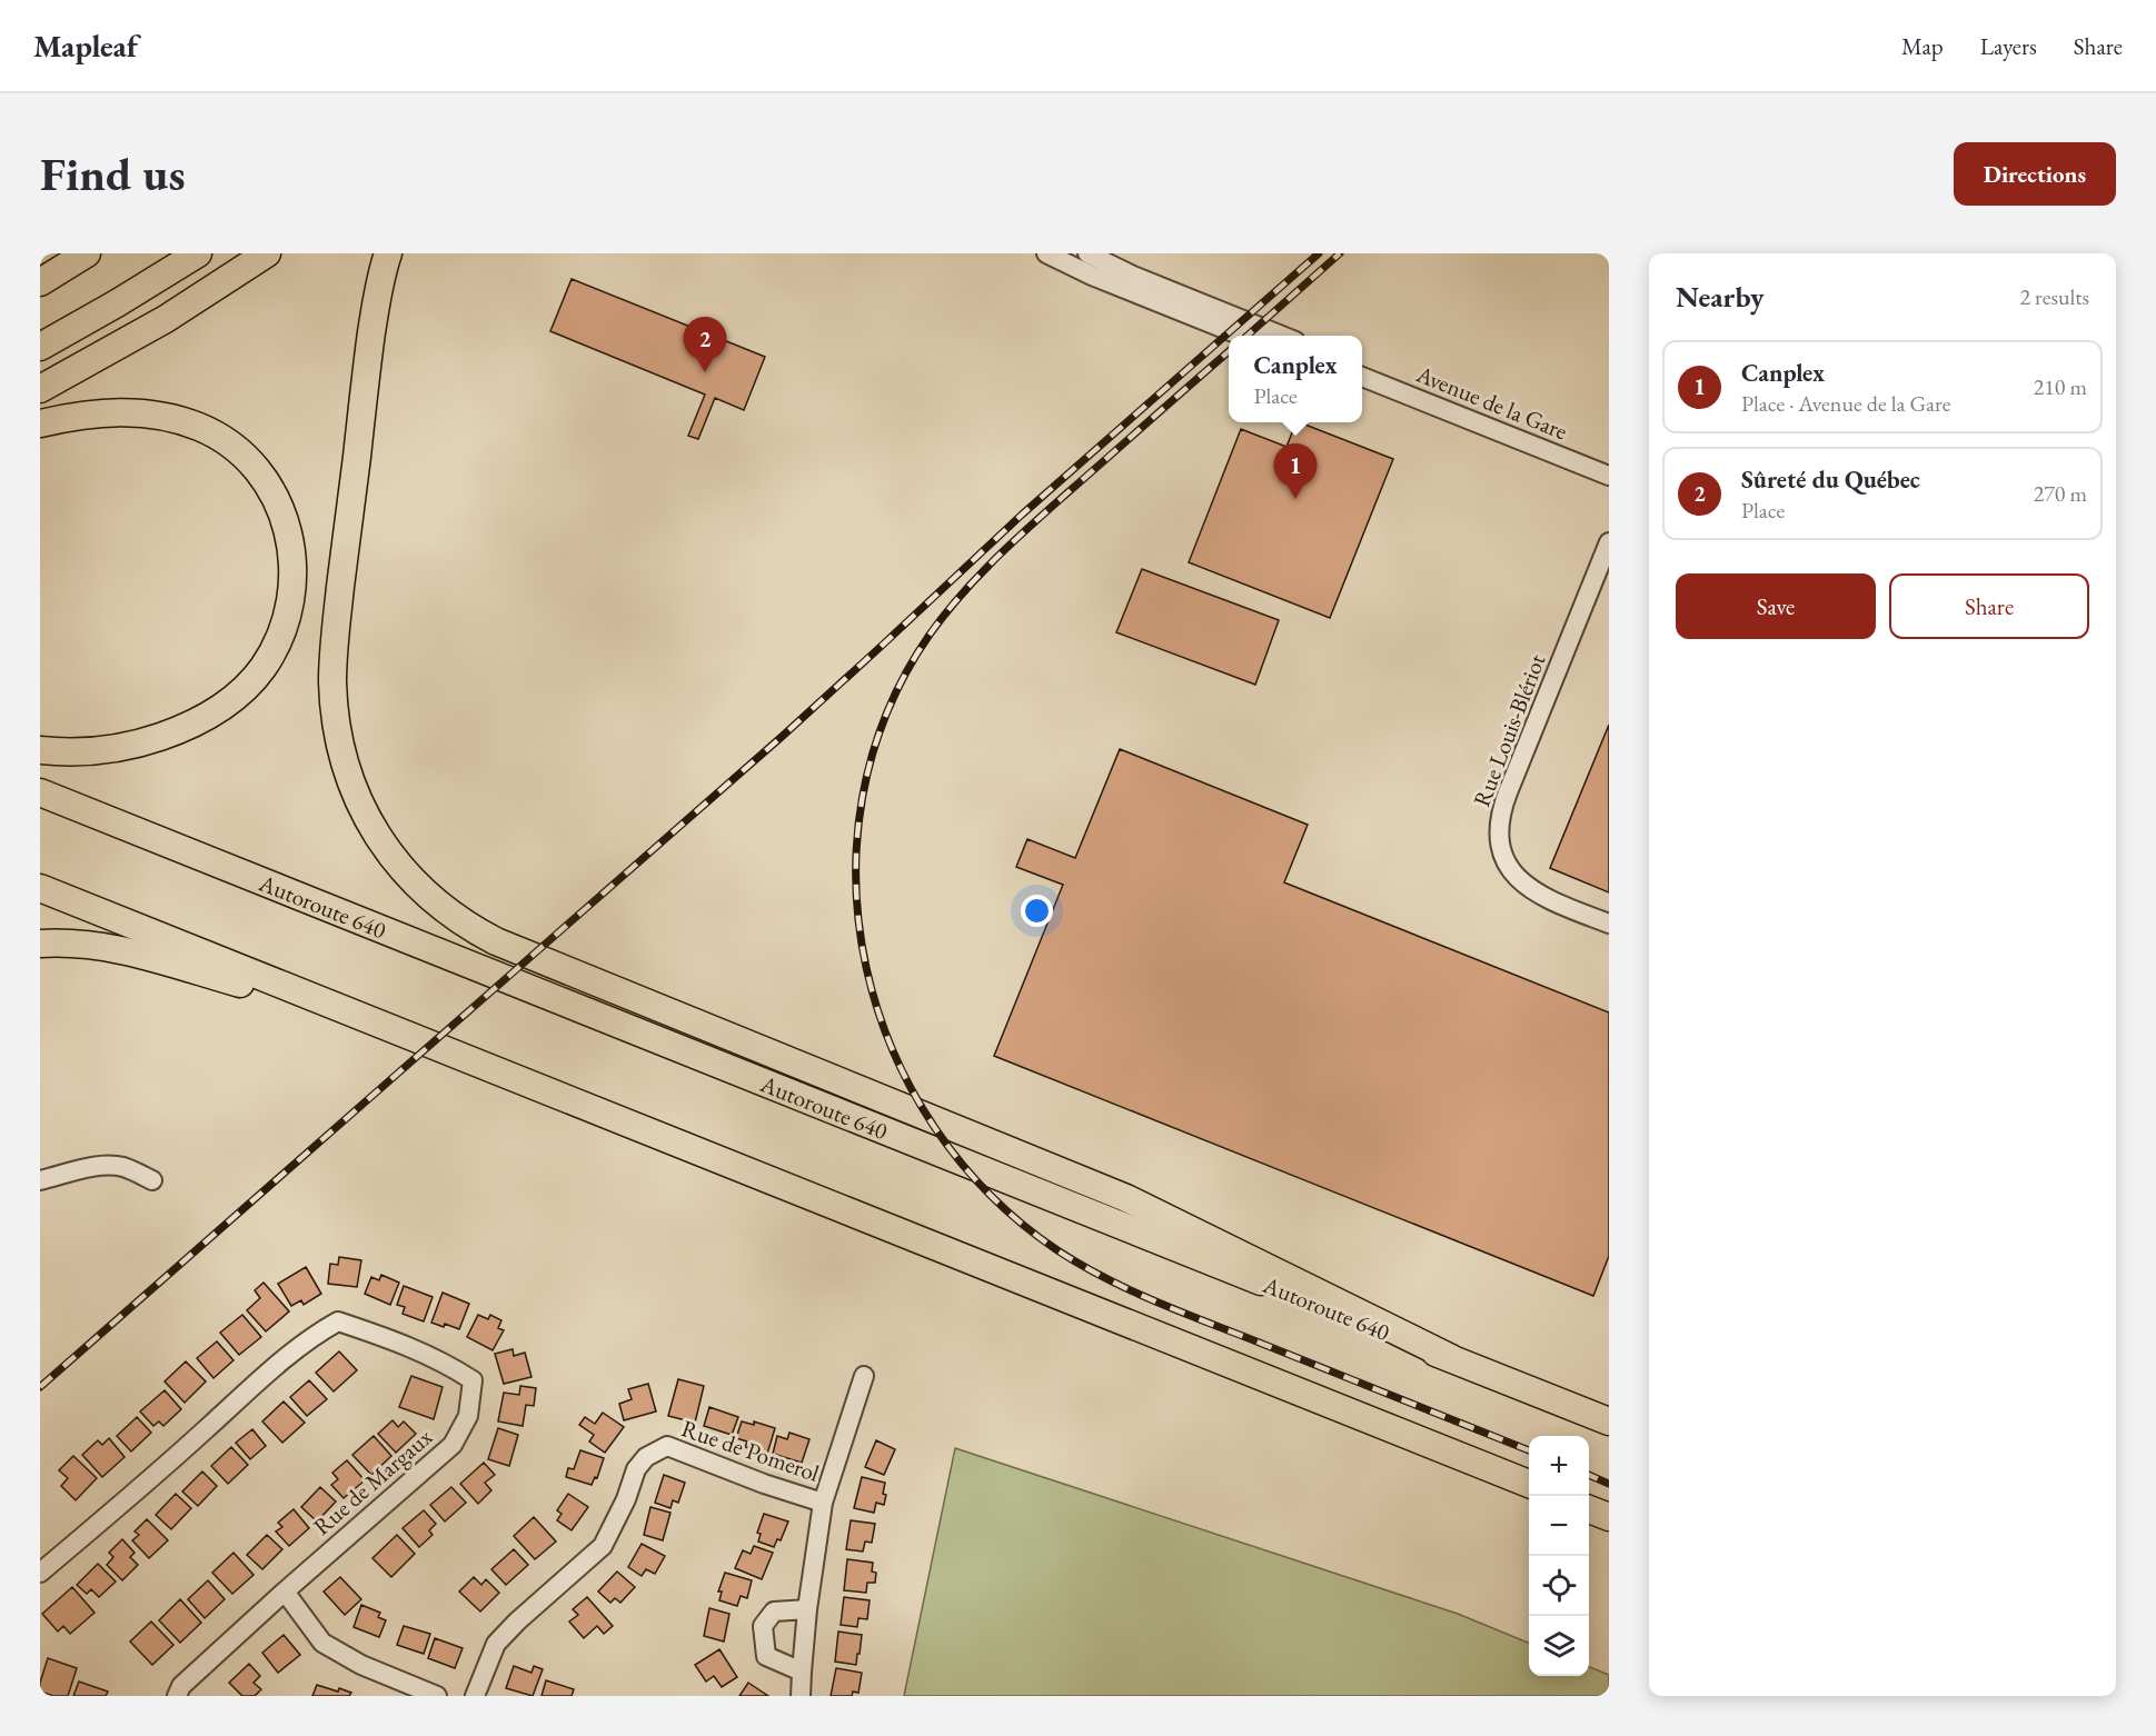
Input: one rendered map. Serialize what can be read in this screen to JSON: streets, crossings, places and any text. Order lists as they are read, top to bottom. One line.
{"streets":{"highway":["Autoroute 640"],"street":["Avenue de la Gare","Rue Louis-Blériot","Rue de Pomerol","Rue de Margaux"]},"page":{"header":"Mapleaf","nav":["Map","Layers","Share"],"buttons":["Directions",["Save","Share"]],"title":"Find us","heading":["Nearby","2 results"],"pins":["2","1"],"popup":["Canplex","Place"],"list":[{"mark":"1","name":"Canplex","note":"Place · Avenue de la Gare","value":"210 m"},{"mark":"2","name":"Sûreté du Québec","note":"Place","value":"270 m"}],"map_buttons":["+","−"]}}
